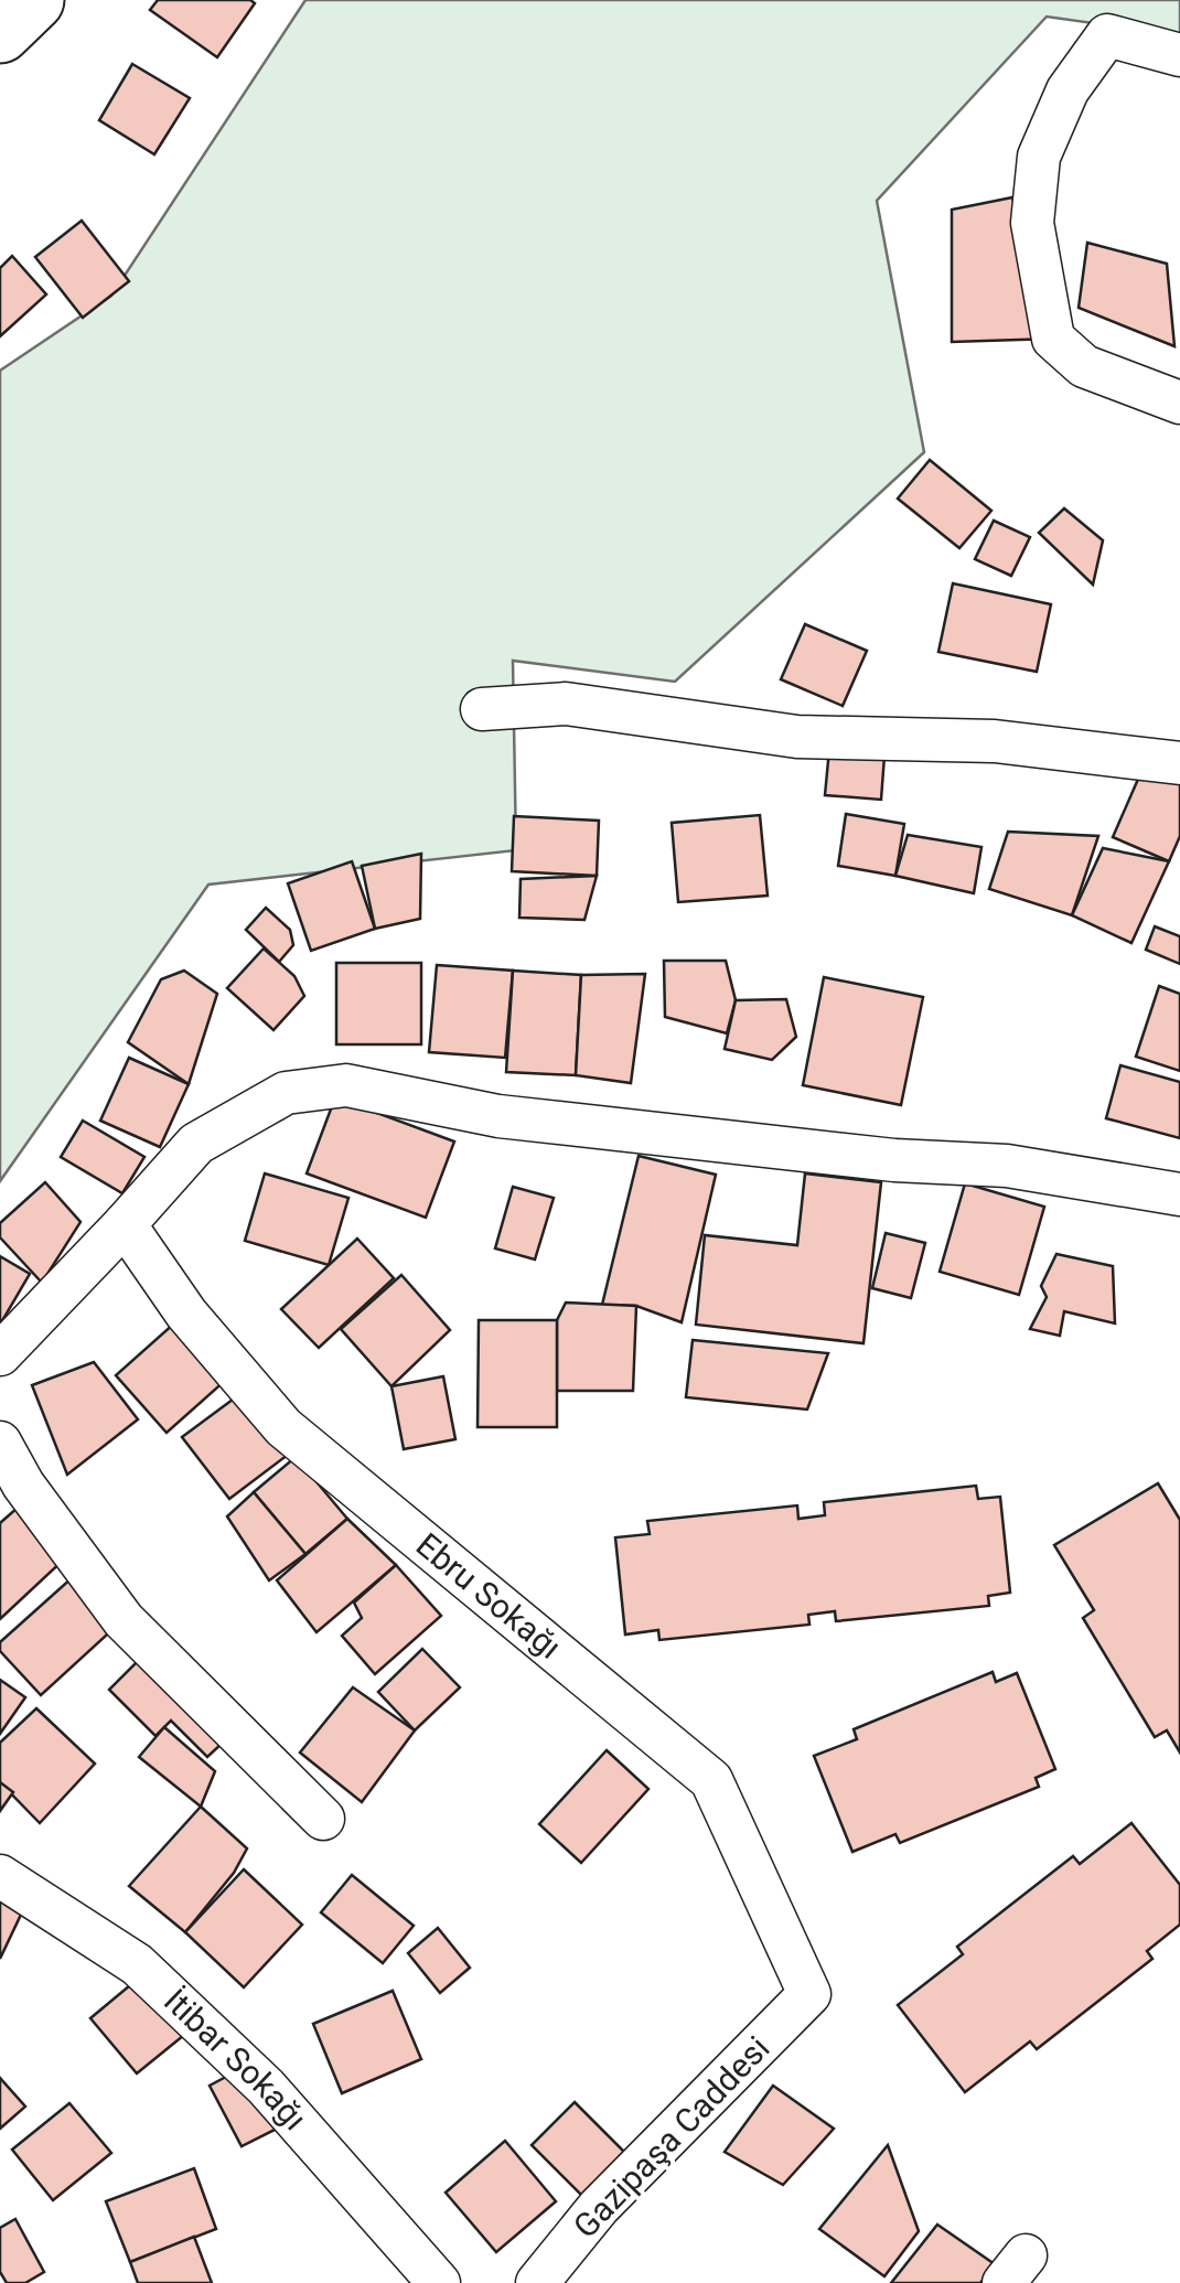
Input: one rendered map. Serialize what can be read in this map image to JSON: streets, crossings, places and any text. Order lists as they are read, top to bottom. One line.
{"streets":{"street":["Ebru Sokağı","İtibar Sokağı","Gazipaşa Caddesi"]},"crossings":[["Ebru Sokağı","Gazipaşa Caddesi"]]}
